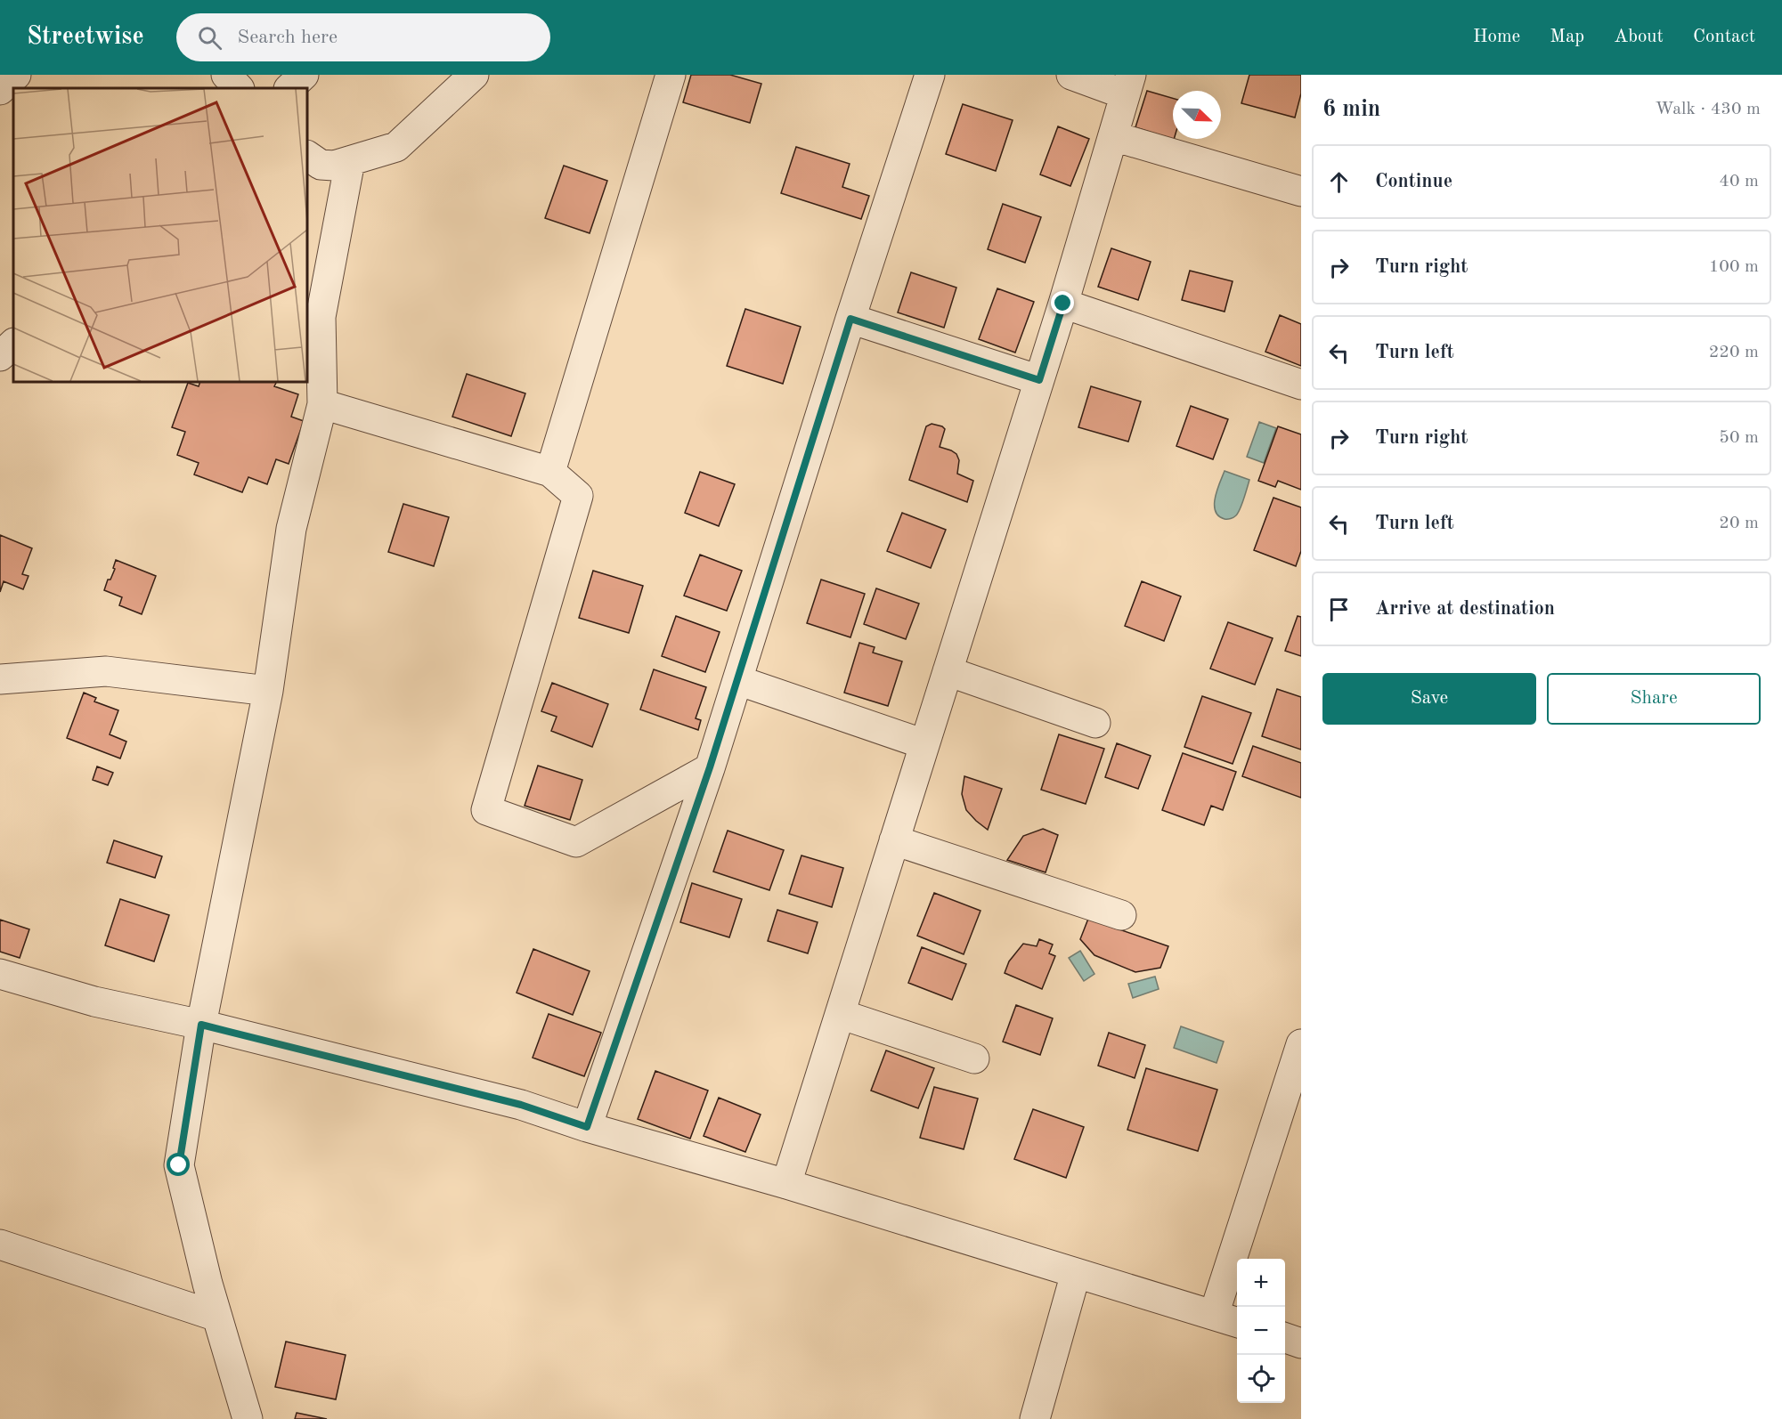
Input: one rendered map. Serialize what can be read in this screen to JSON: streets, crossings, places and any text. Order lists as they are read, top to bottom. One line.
{"north":"bottom right","page":{"header":"Streetwise","search":"Search here","nav":["Home","Map","About","Contact"],"heading":["6 min","Walk · 430 m"],"list":[["Continue","40 m"],["Turn right","100 m"],["Turn left","220 m"],["Turn right","50 m"],["Turn left","20 m"],"Arrive at destination"],"buttons":["Save","Share"],"map_buttons":["+","−"]}}
